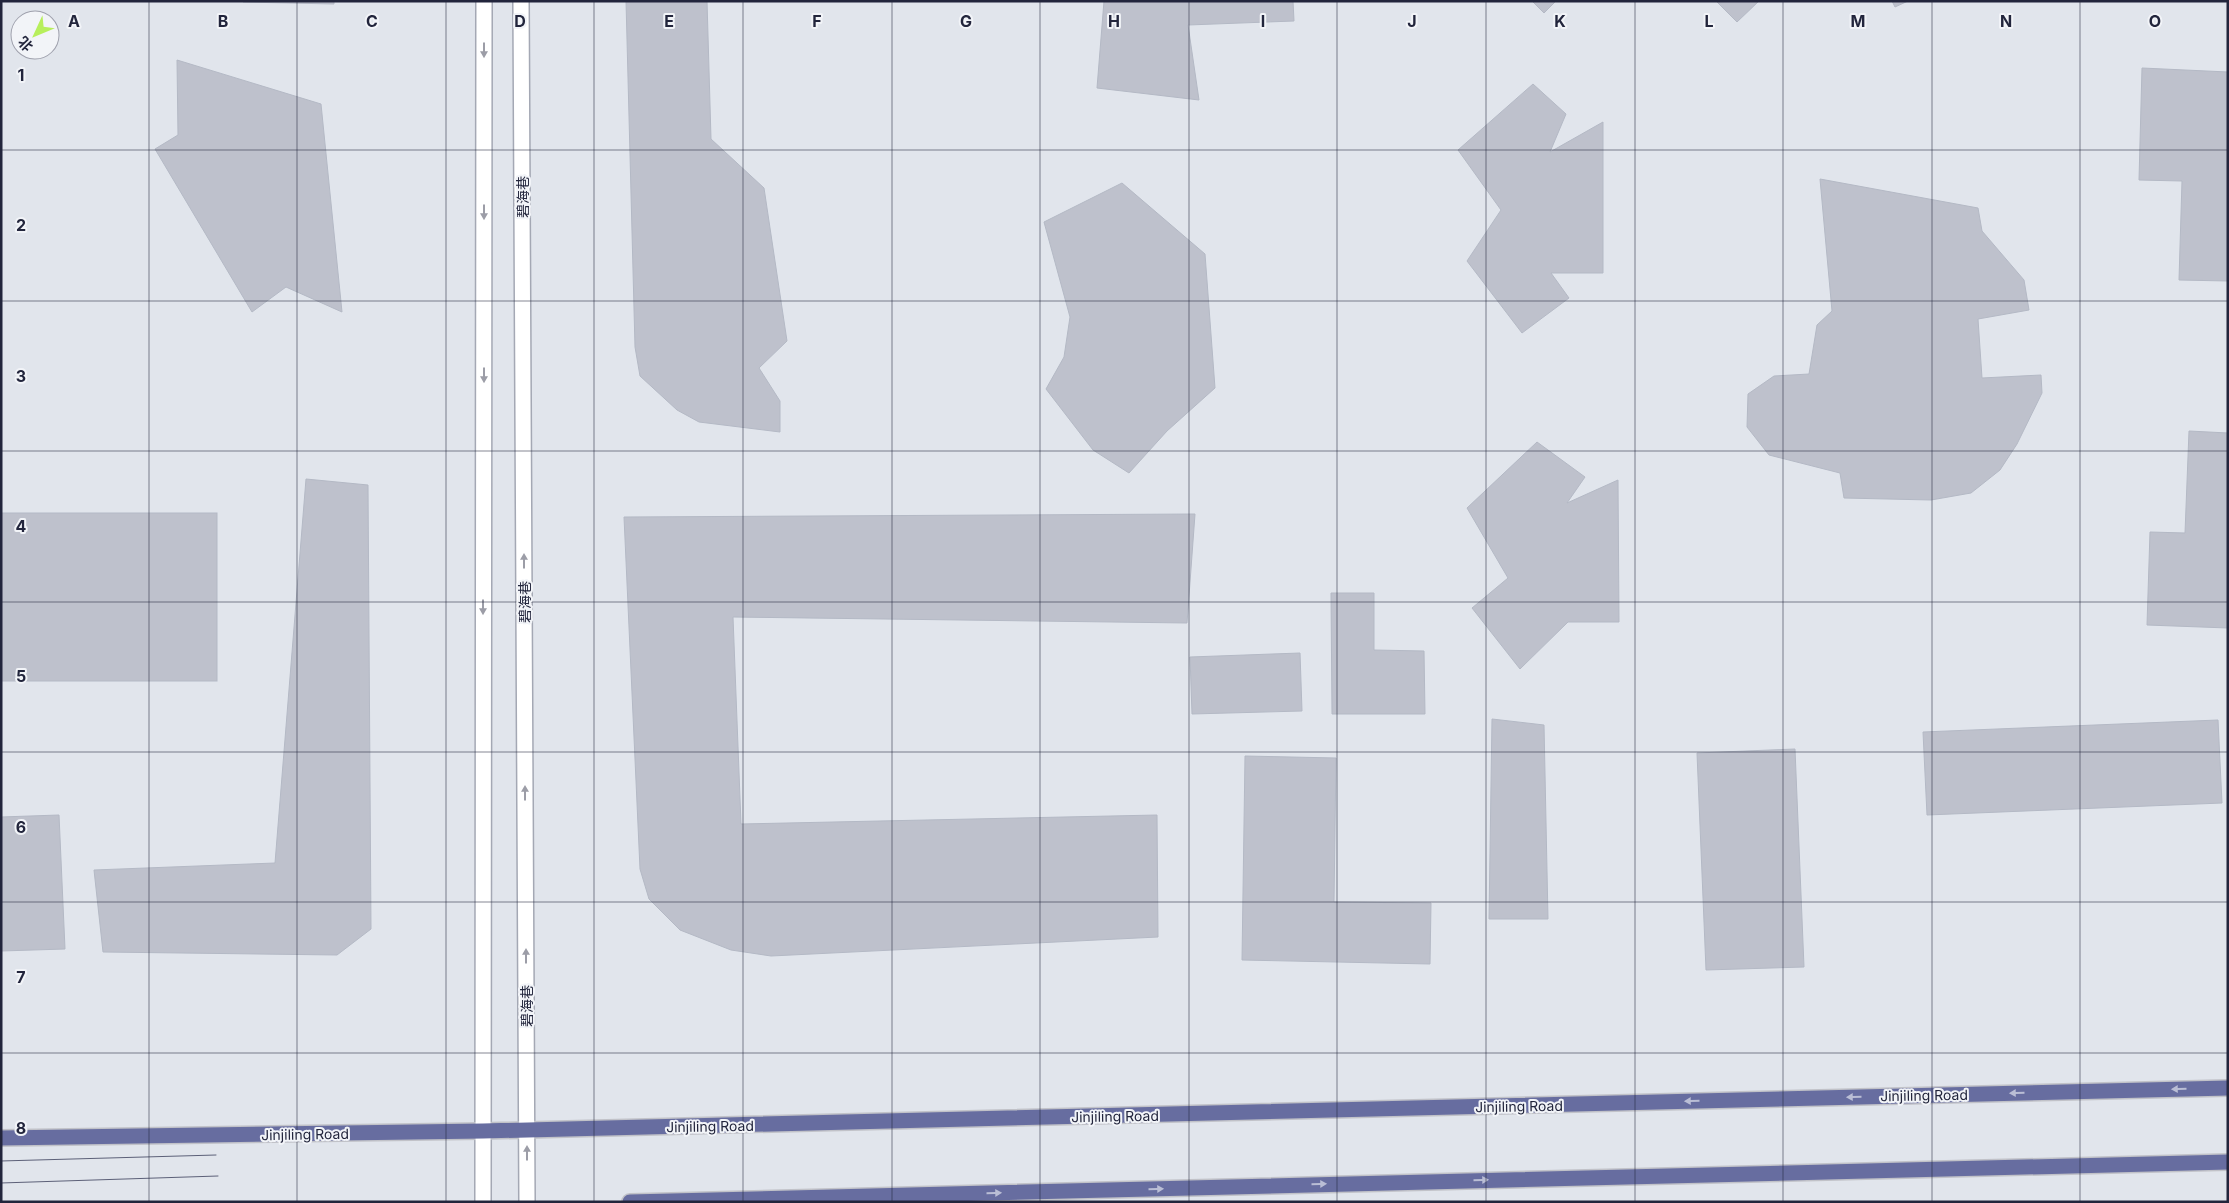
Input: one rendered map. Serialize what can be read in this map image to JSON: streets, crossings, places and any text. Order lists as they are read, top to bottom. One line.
{"streets":{"main road":["Jinjiling Road"],"street":["碧海巷"]},"crossings":[["碧海巷","Jinjiling Road"]],"north":"bottom left","grid":{"columns":["A","B","C","D","E","F","G","H","I","J","K","L","M","N","O"],"rows":["1","2","3","4","5","6","7","8"]}}
